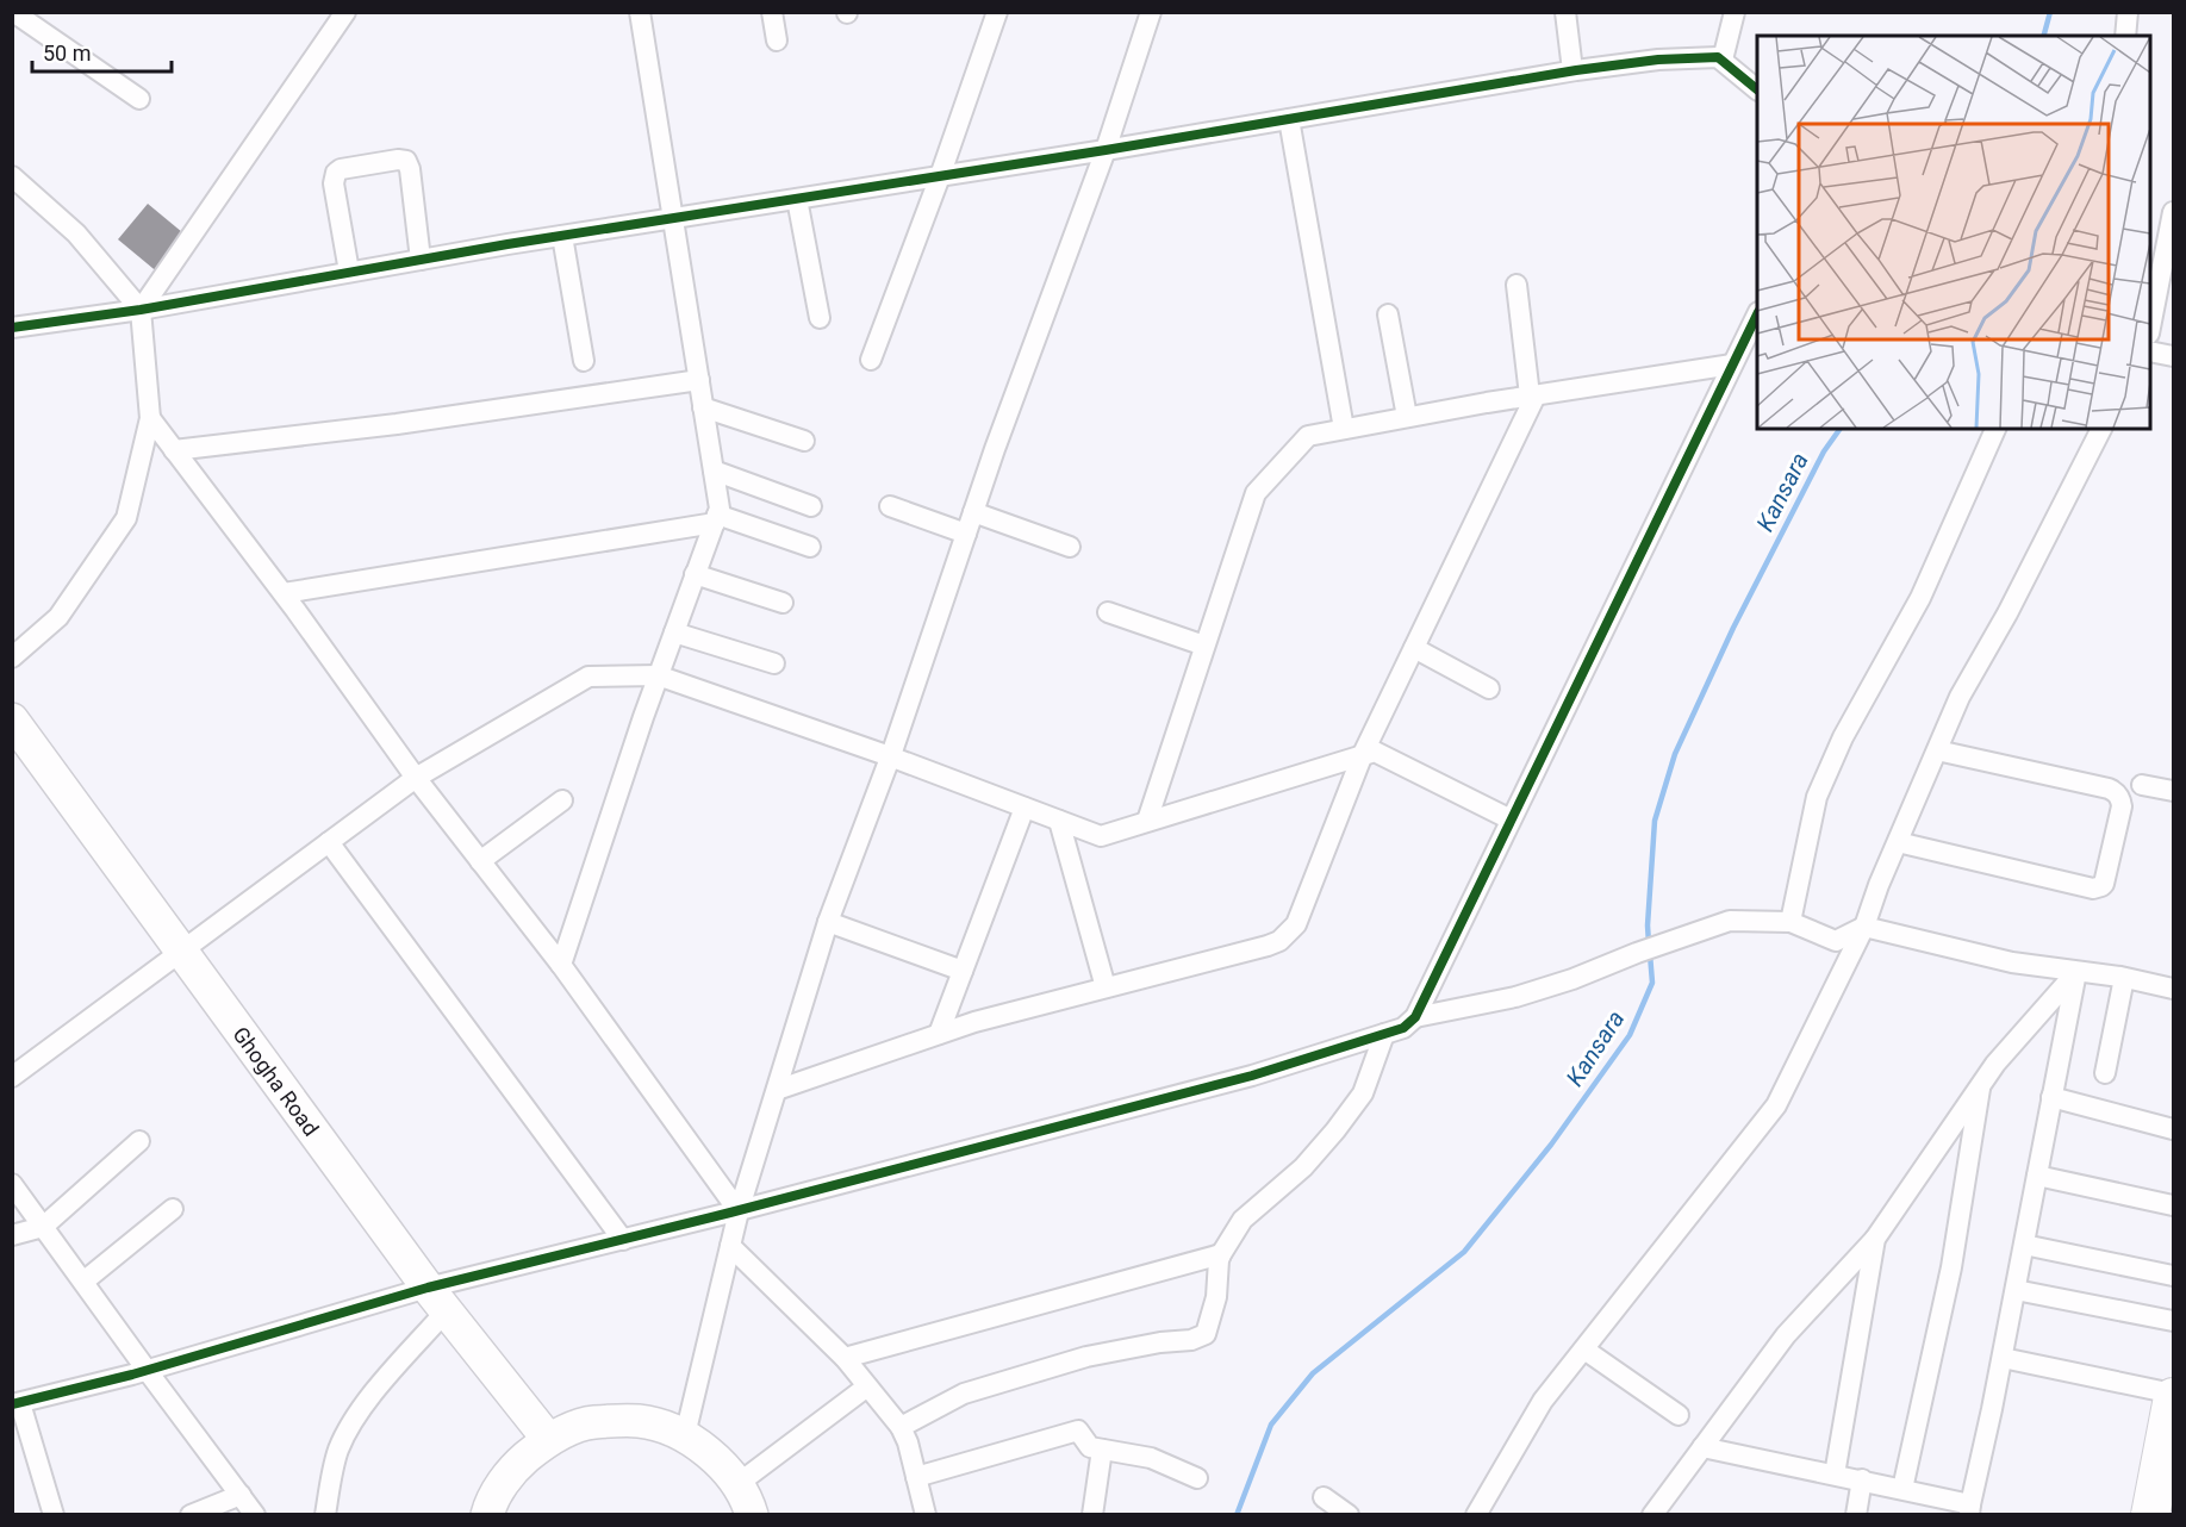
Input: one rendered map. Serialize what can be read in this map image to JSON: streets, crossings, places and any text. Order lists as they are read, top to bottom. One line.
{"streets":{"main road":["Ghogha Road"]},"water":["Kansara"],"scale_bar":"50 m"}
